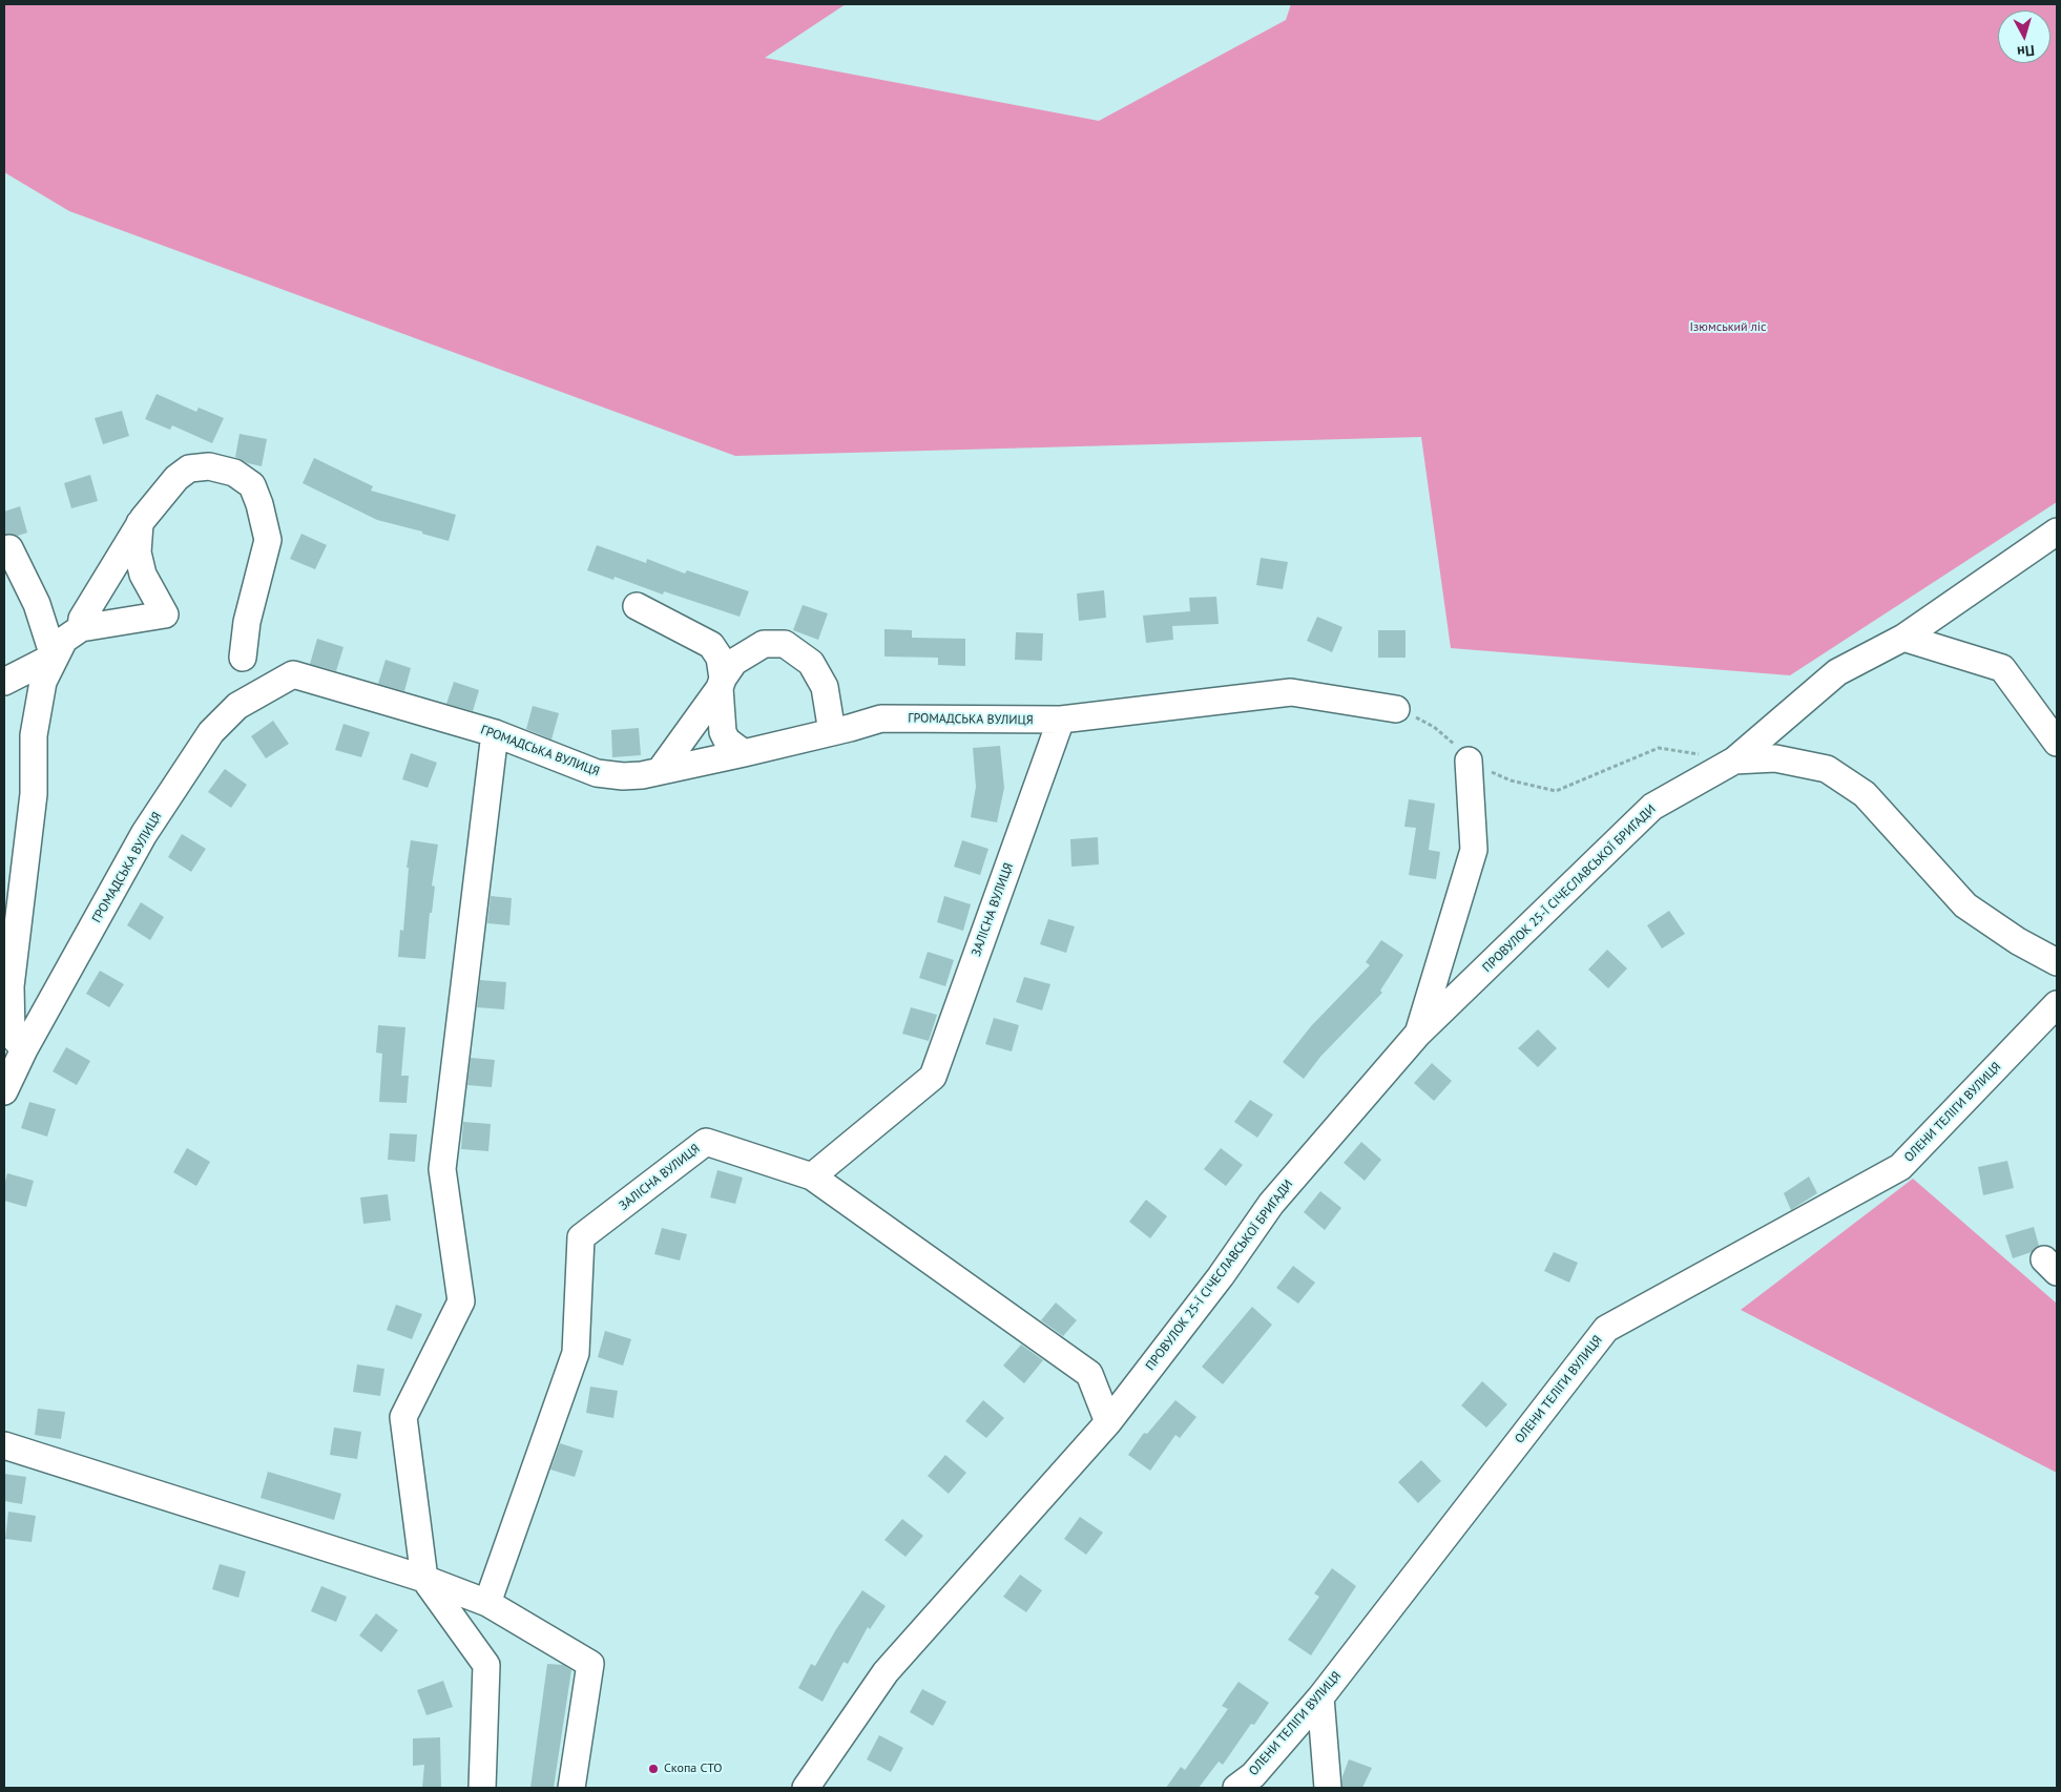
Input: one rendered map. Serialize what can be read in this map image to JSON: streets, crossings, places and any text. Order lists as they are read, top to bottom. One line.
{"streets":{"street":["ГРОМАДСЬКА ВУЛИЦЯ","ПРОВУЛОК 25-Ї СІЧЕСЛАВСЬКОЇ БРИГАДИ","ЗАЛІСНА ВУЛИЦЯ","ОЛЕНИ ТЕЛІГИ ВУЛИЦЯ"]},"crossings":[["ГРОМАДСЬКА ВУЛИЦЯ","ЗАЛІСНА ВУЛИЦЯ"]],"parks":["Ізюмський ліс"],"places":["Скопа СТО"],"north":"bottom"}
